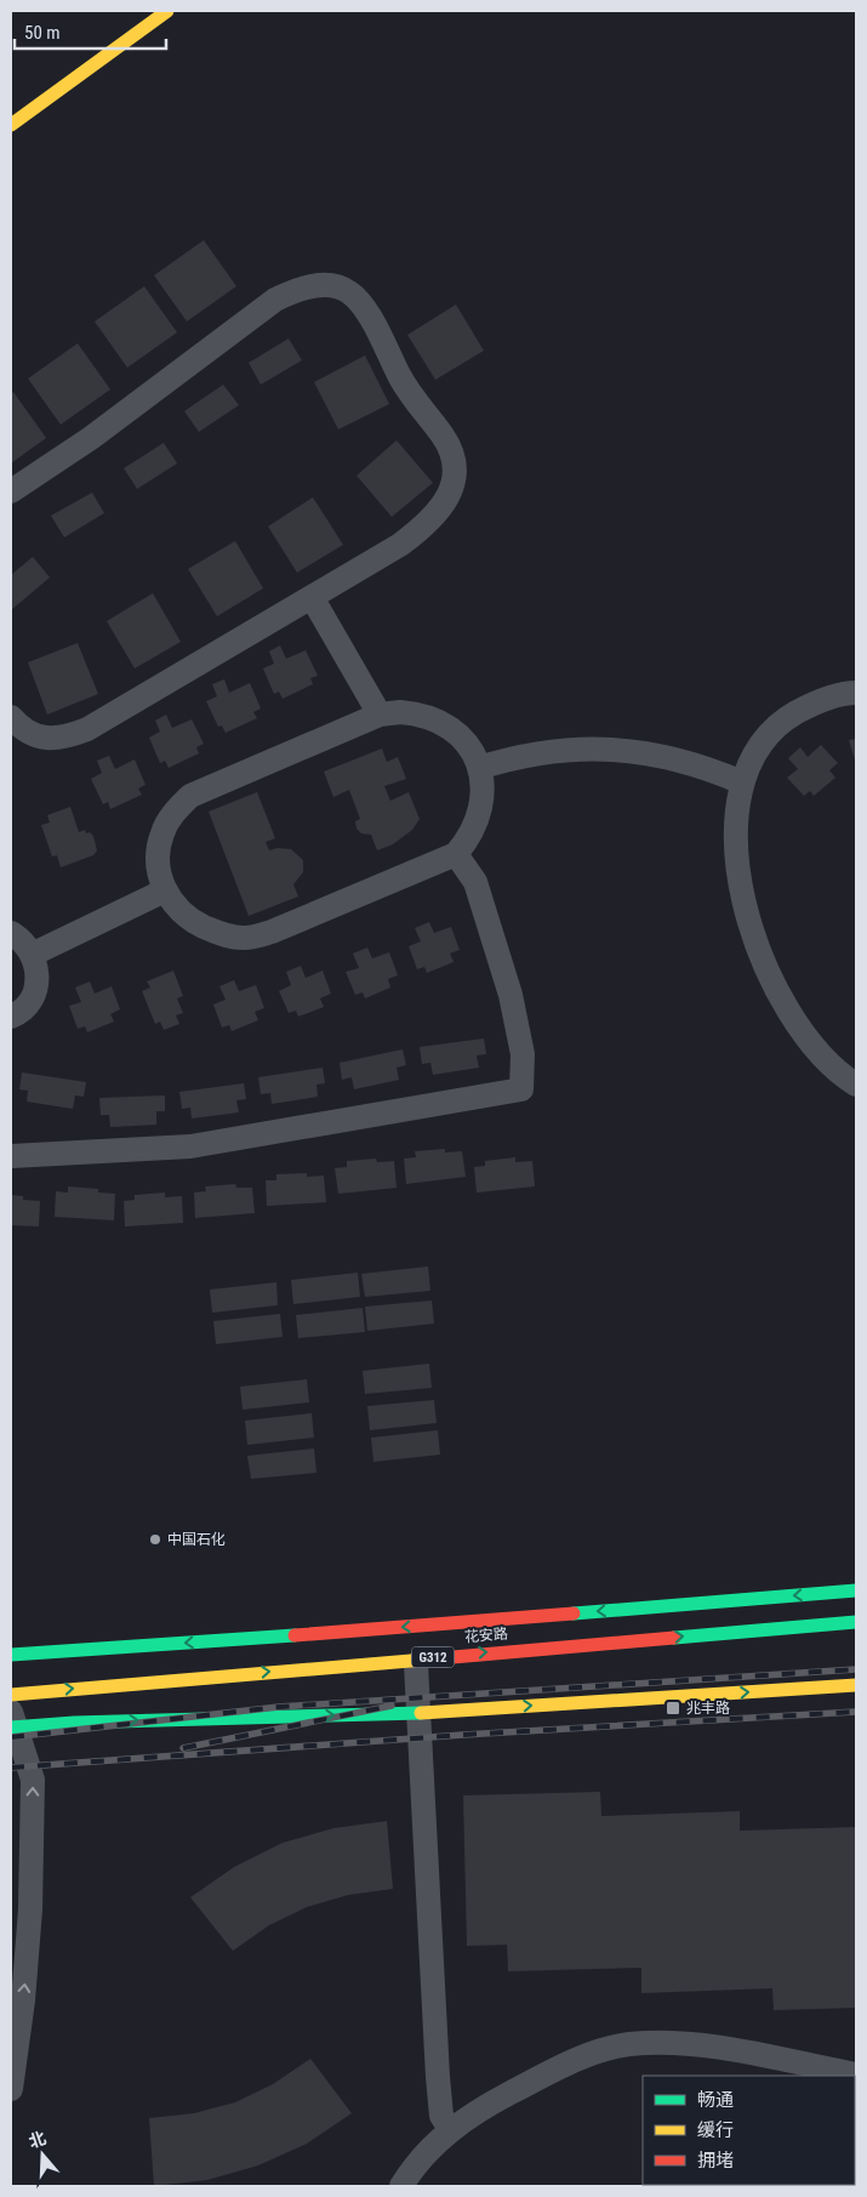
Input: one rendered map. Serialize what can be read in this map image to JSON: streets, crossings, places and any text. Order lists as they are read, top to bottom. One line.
{"streets":{"main road":["花安路","G312"]},"places":{"other":["中国石化"],"transit":["兆丰路"]},"legend":["畅通","缓行","拥堵"],"scale_bar":"50 m","north":"top"}
